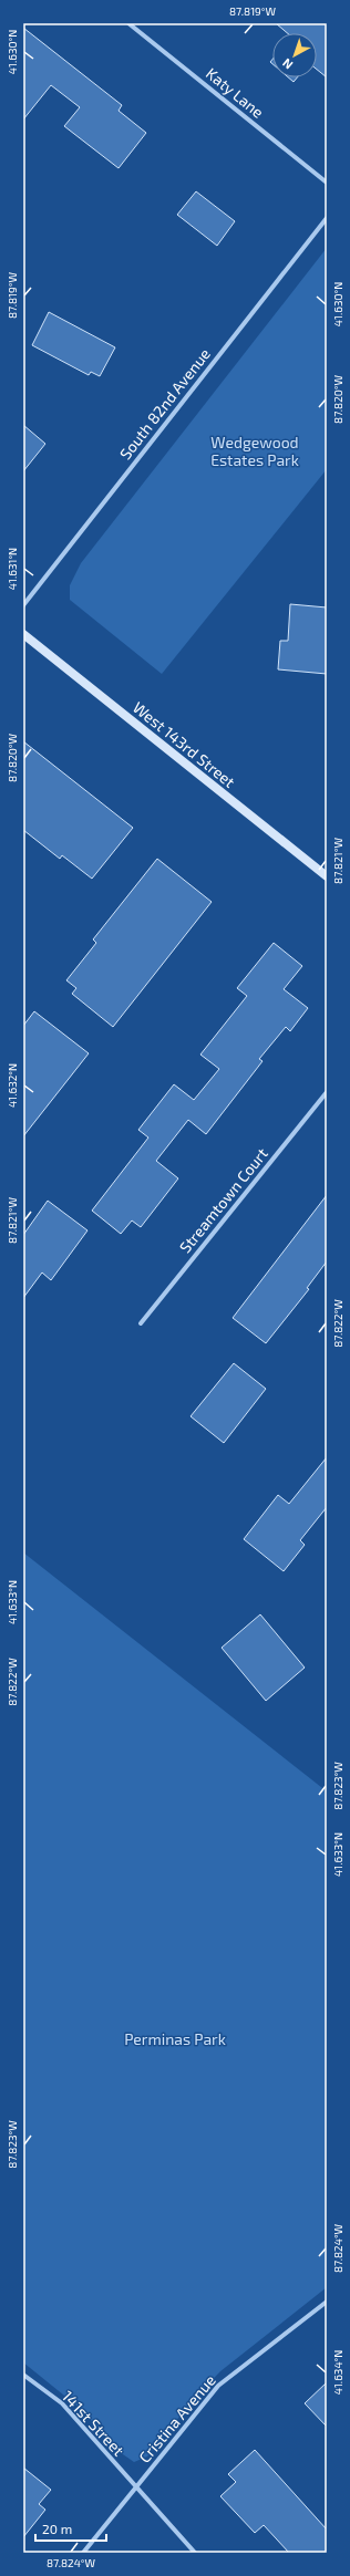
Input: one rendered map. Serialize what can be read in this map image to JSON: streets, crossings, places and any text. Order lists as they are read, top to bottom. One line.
{"streets":{"main road":["West 143rd Street"],"street":["Katy Lane","South 82nd Avenue","Streamtown Court","Cristina Avenue","141st Street"]},"crossings":[["Cristina Avenue","141st Street"]],"parks":["Wedgewood Estates Park","Perminas Park"],"scale_bar":"20 m","north":"bottom left","coordinates":["87.819°W","41.630°N","87.820°W","41.631°N","87.821°W","41.632°N","87.822°W","41.633°N","87.823°W","87.824°W","41.634°N"]}
